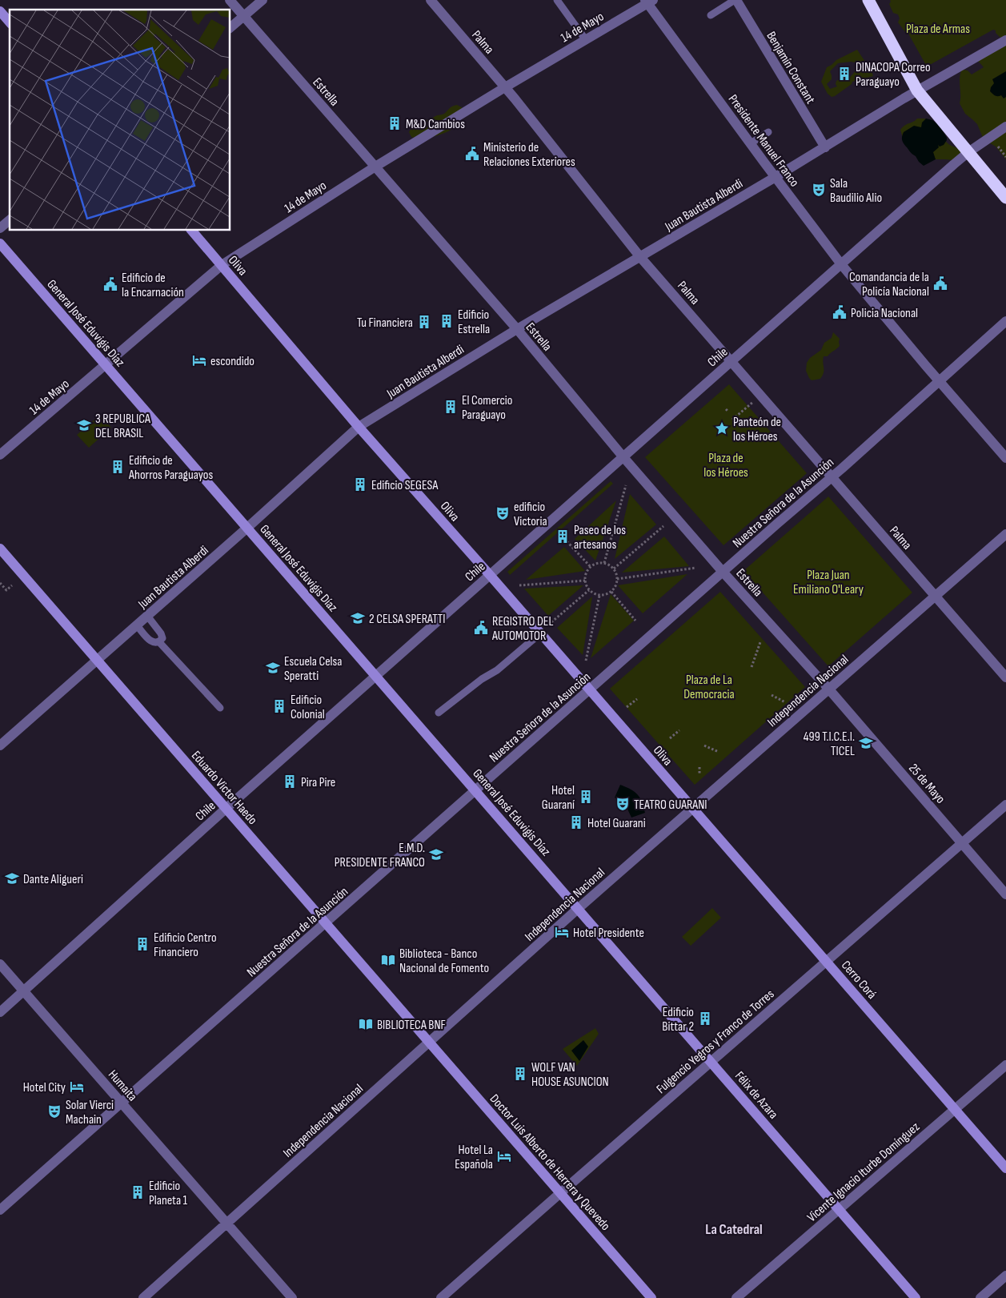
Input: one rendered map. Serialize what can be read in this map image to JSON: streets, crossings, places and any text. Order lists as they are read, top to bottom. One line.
{"streets":{"street":["14 de Mayo","Palma","Benjamín Constant","Estrella","Presidente Manuel Franco","Juan Bautista Alberdi","Oliva","General José Eduvigis Díaz","Chile","Nuestra Señora de la Asunción","Independencia Nacional","25 de Mayo","Eduardo Victor Haedo","Cerro Corá","Fulgencio Yegros y Franco de Torres","Humaita","Félix de Azara","Doctor Luis Alberto de Herrera y Quevedo","Vicente Ignacio Iturbe Domínguez"]},"crossings":[["14 de Mayo","Palma"],["14 de Mayo","Estrella"],["14 de Mayo","Presidente Manuel Franco"],["14 de Mayo","Oliva"],["14 de Mayo","General José Eduvigis Díaz"],["Palma","Juan Bautista Alberdi"],["Palma","Chile"],["Palma","Nuestra Señora de la Asunción"],["Palma","Independencia Nacional"],["Benjamín Constant","Juan Bautista Alberdi"],["Estrella","Juan Bautista Alberdi"],["Estrella","Chile"],["Estrella","Nuestra Señora de la Asunción"],["Estrella","Independencia Nacional"],["Estrella","25 de Mayo"],["Presidente Manuel Franco","Juan Bautista Alberdi"],["Presidente Manuel Franco","Chile"],["Presidente Manuel Franco","Nuestra Señora de la Asunción"],["Juan Bautista Alberdi","Oliva"],["Juan Bautista Alberdi","General José Eduvigis Díaz"],["Juan Bautista Alberdi","Eduardo Victor Haedo"],["Oliva","Chile"],["Oliva","Nuestra Señora de la Asunción"],["Oliva","Independencia Nacional"],["Oliva","Cerro Corá"],["General José Eduvigis Díaz","Chile"],["General José Eduvigis Díaz","Nuestra Señora de la Asunción"],["General José Eduvigis Díaz","Independencia Nacional"],["General José Eduvigis Díaz","Félix de Azara"],["Chile","Eduardo Victor Haedo"],["Chile","Humaita"],["Nuestra Señora de la Asunción","Eduardo Victor Haedo"],["Nuestra Señora de la Asunción","Humaita"],["Independencia Nacional","25 de Mayo"],["Independencia Nacional","Eduardo Victor Haedo"],["Independencia Nacional","Cerro Corá"],["Independencia Nacional","Humaita"],["Independencia Nacional","Félix de Azara"],["Independencia Nacional","Doctor Luis Alberto de Herrera y Quevedo"],["25 de Mayo","Fulgencio Yegros y Franco de Torres"],["Eduardo Victor Haedo","Doctor Luis Alberto de Herrera y Quevedo"],["Cerro Corá","Fulgencio Yegros y Franco de Torres"],["Cerro Corá","Vicente Ignacio Iturbe Domínguez"],["Fulgencio Yegros y Franco de Torres","Félix de Azara"],["Fulgencio Yegros y Franco de Torres","Doctor Luis Alberto de Herrera y Quevedo"],["Félix de Azara","Vicente Ignacio Iturbe Domínguez"]],"districts":["La Catedral"],"parks":["Plaza de Armas","Plaza de los Héroes","Plaza Juan Emiliano O'Leary","Plaza de La Democracia"],"places":{"building":["DINACOPA Correo Paraguayo","M&D Cambios","Edificio Estrella","Tu Financiera","El Comercio Paraguayo","Edificio de Ahorros Paraguayos","Edificio SEGESA","Paseo de los artesanos","Edificio Colonial","Pira Pire","Hotel Guaraní","Hotel Guarani","Ediﬁcio Centro Financiero","Edificio Bittar 2","WOLF VAN HOUSE ASUNCION","Edificio Planeta 1"],"public building":["Ministerio de Relaciones Exteriores","Comandancia de la Policía Nacional","Edificio de la Encarnación","Policia Nacional","REGISTRO DEL AUTOMOTOR"],"theatre":["Sala Baudilio Alio","edificio Victoria","TEATRO GUARANI","Solar Vierci Machain"],"hotel":["escondido","Hotel Presidente","Hotel City","Hotel La Española"],"school or university":["3 REPUBLICA DEL BRASIL","2 CELSA SPERATTI","Escuela Celsa Speratti","499 T.I.C.E.I. TICEL","E.M.D. PRESIDENTE FRANCO","Dante Aligueri"],"place":["Panteón de los Héroes"],"library":["Biblioteca - Banco Nacional de Fomento","BIBLIOTECA BNF"]}}
